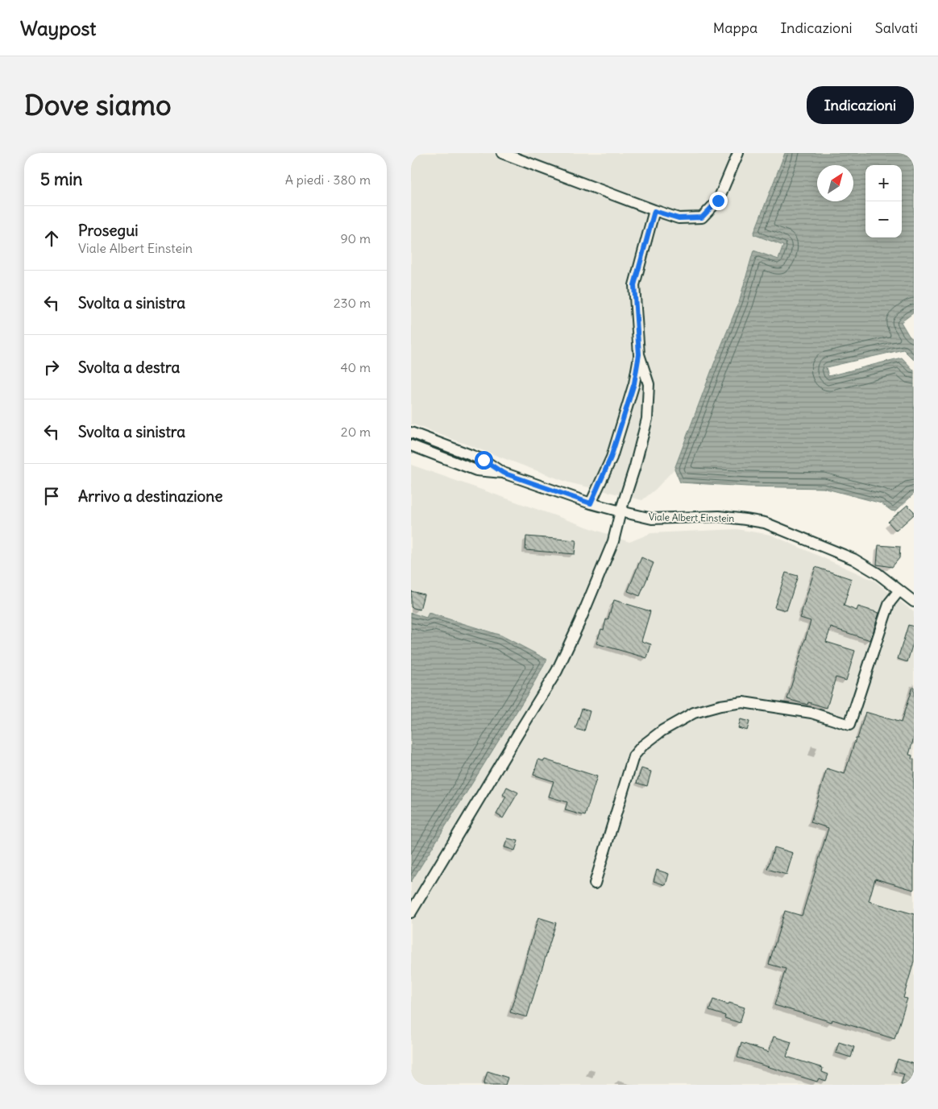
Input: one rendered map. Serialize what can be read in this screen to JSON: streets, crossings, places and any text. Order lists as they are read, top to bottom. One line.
{"streets":{"street":["Viale Albert Einstein"]},"north":"top right","page":{"header":"Waypost","nav":["Mappa","Indicazioni","Salvati"],"buttons":"Indicazioni","title":"Dove siamo","heading":["5 min","A piedi · 380 m"],"map_buttons":["+","−"],"list":[["Prosegui","Viale Albert Einstein","90 m"],["Svolta a sinistra","230 m"],["Svolta a destra","40 m"],["Svolta a sinistra","20 m"],"Arrivo a destinazione"]}}
